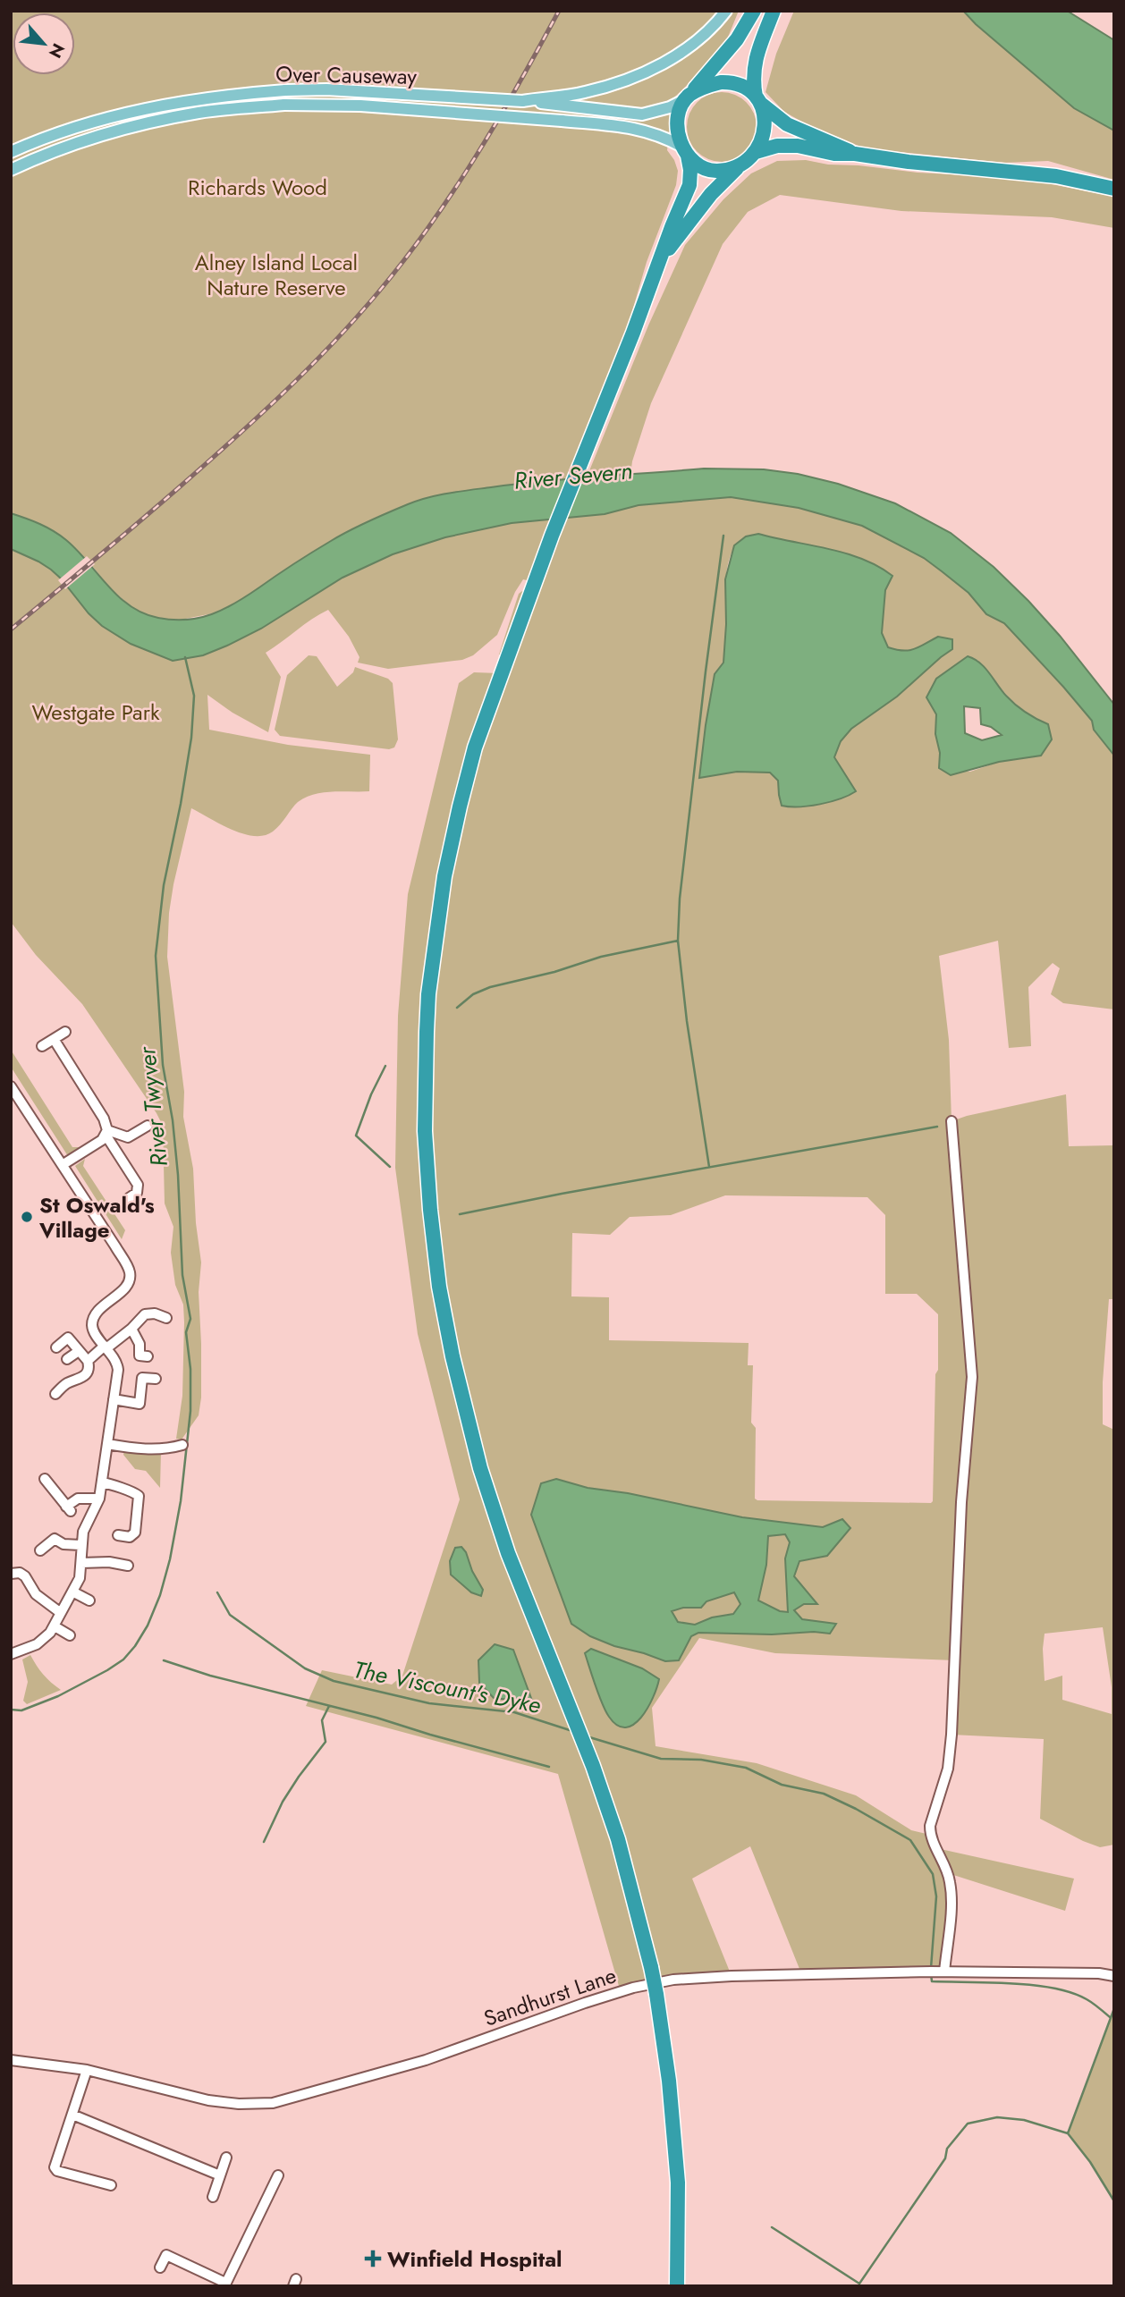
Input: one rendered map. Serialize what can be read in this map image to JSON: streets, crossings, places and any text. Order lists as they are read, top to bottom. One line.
{"streets":{"main road":["Over Causeway"],"street":["Sandhurst Lane"]},"water":["River Severn","River Twyver","The Viscount's Dyke"],"parks":["Richards Wood","Alney Island Local Nature Reserve","Westgate Park"],"places":{"other":["St Oswald's Village"],"health":["Winfield Hospital"]},"north":"bottom right"}
